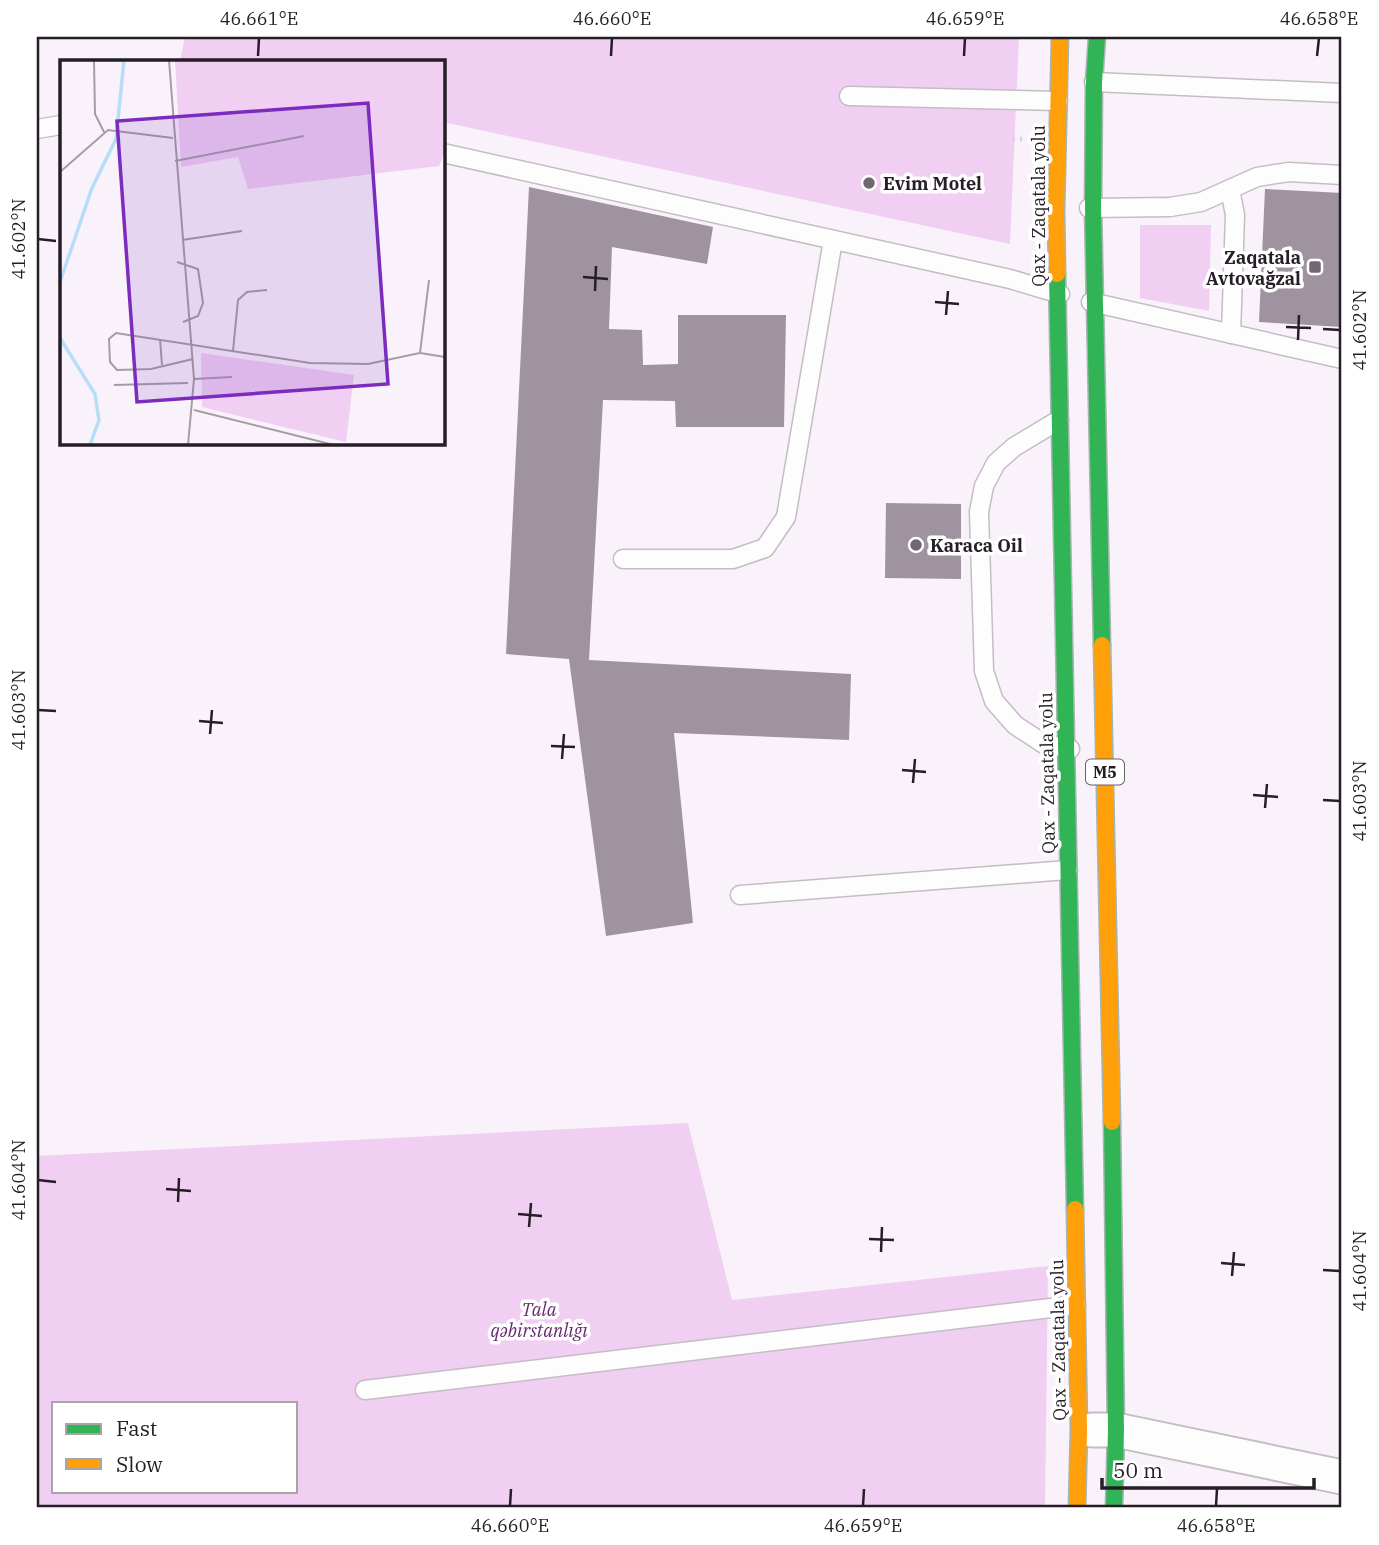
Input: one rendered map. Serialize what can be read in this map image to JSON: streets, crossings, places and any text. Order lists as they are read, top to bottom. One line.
{"streets":{"highway":["Qax - Zaqatala yolu","M5"]},"crossings":[["Qax - Zaqatala yolu","M5"]],"parks":["Tala qəbirstanlığı"],"places":{"other":["Evim Motel","Karaca Oil"],"transit":["Zaqatala Avtovağzal"]},"legend":["Fast","Slow"],"scale_bar":"50 m","coordinates":["46.661°E","46.660°E","46.659°E","46.658°E","41.602°N","41.603°N","41.604°N"]}
